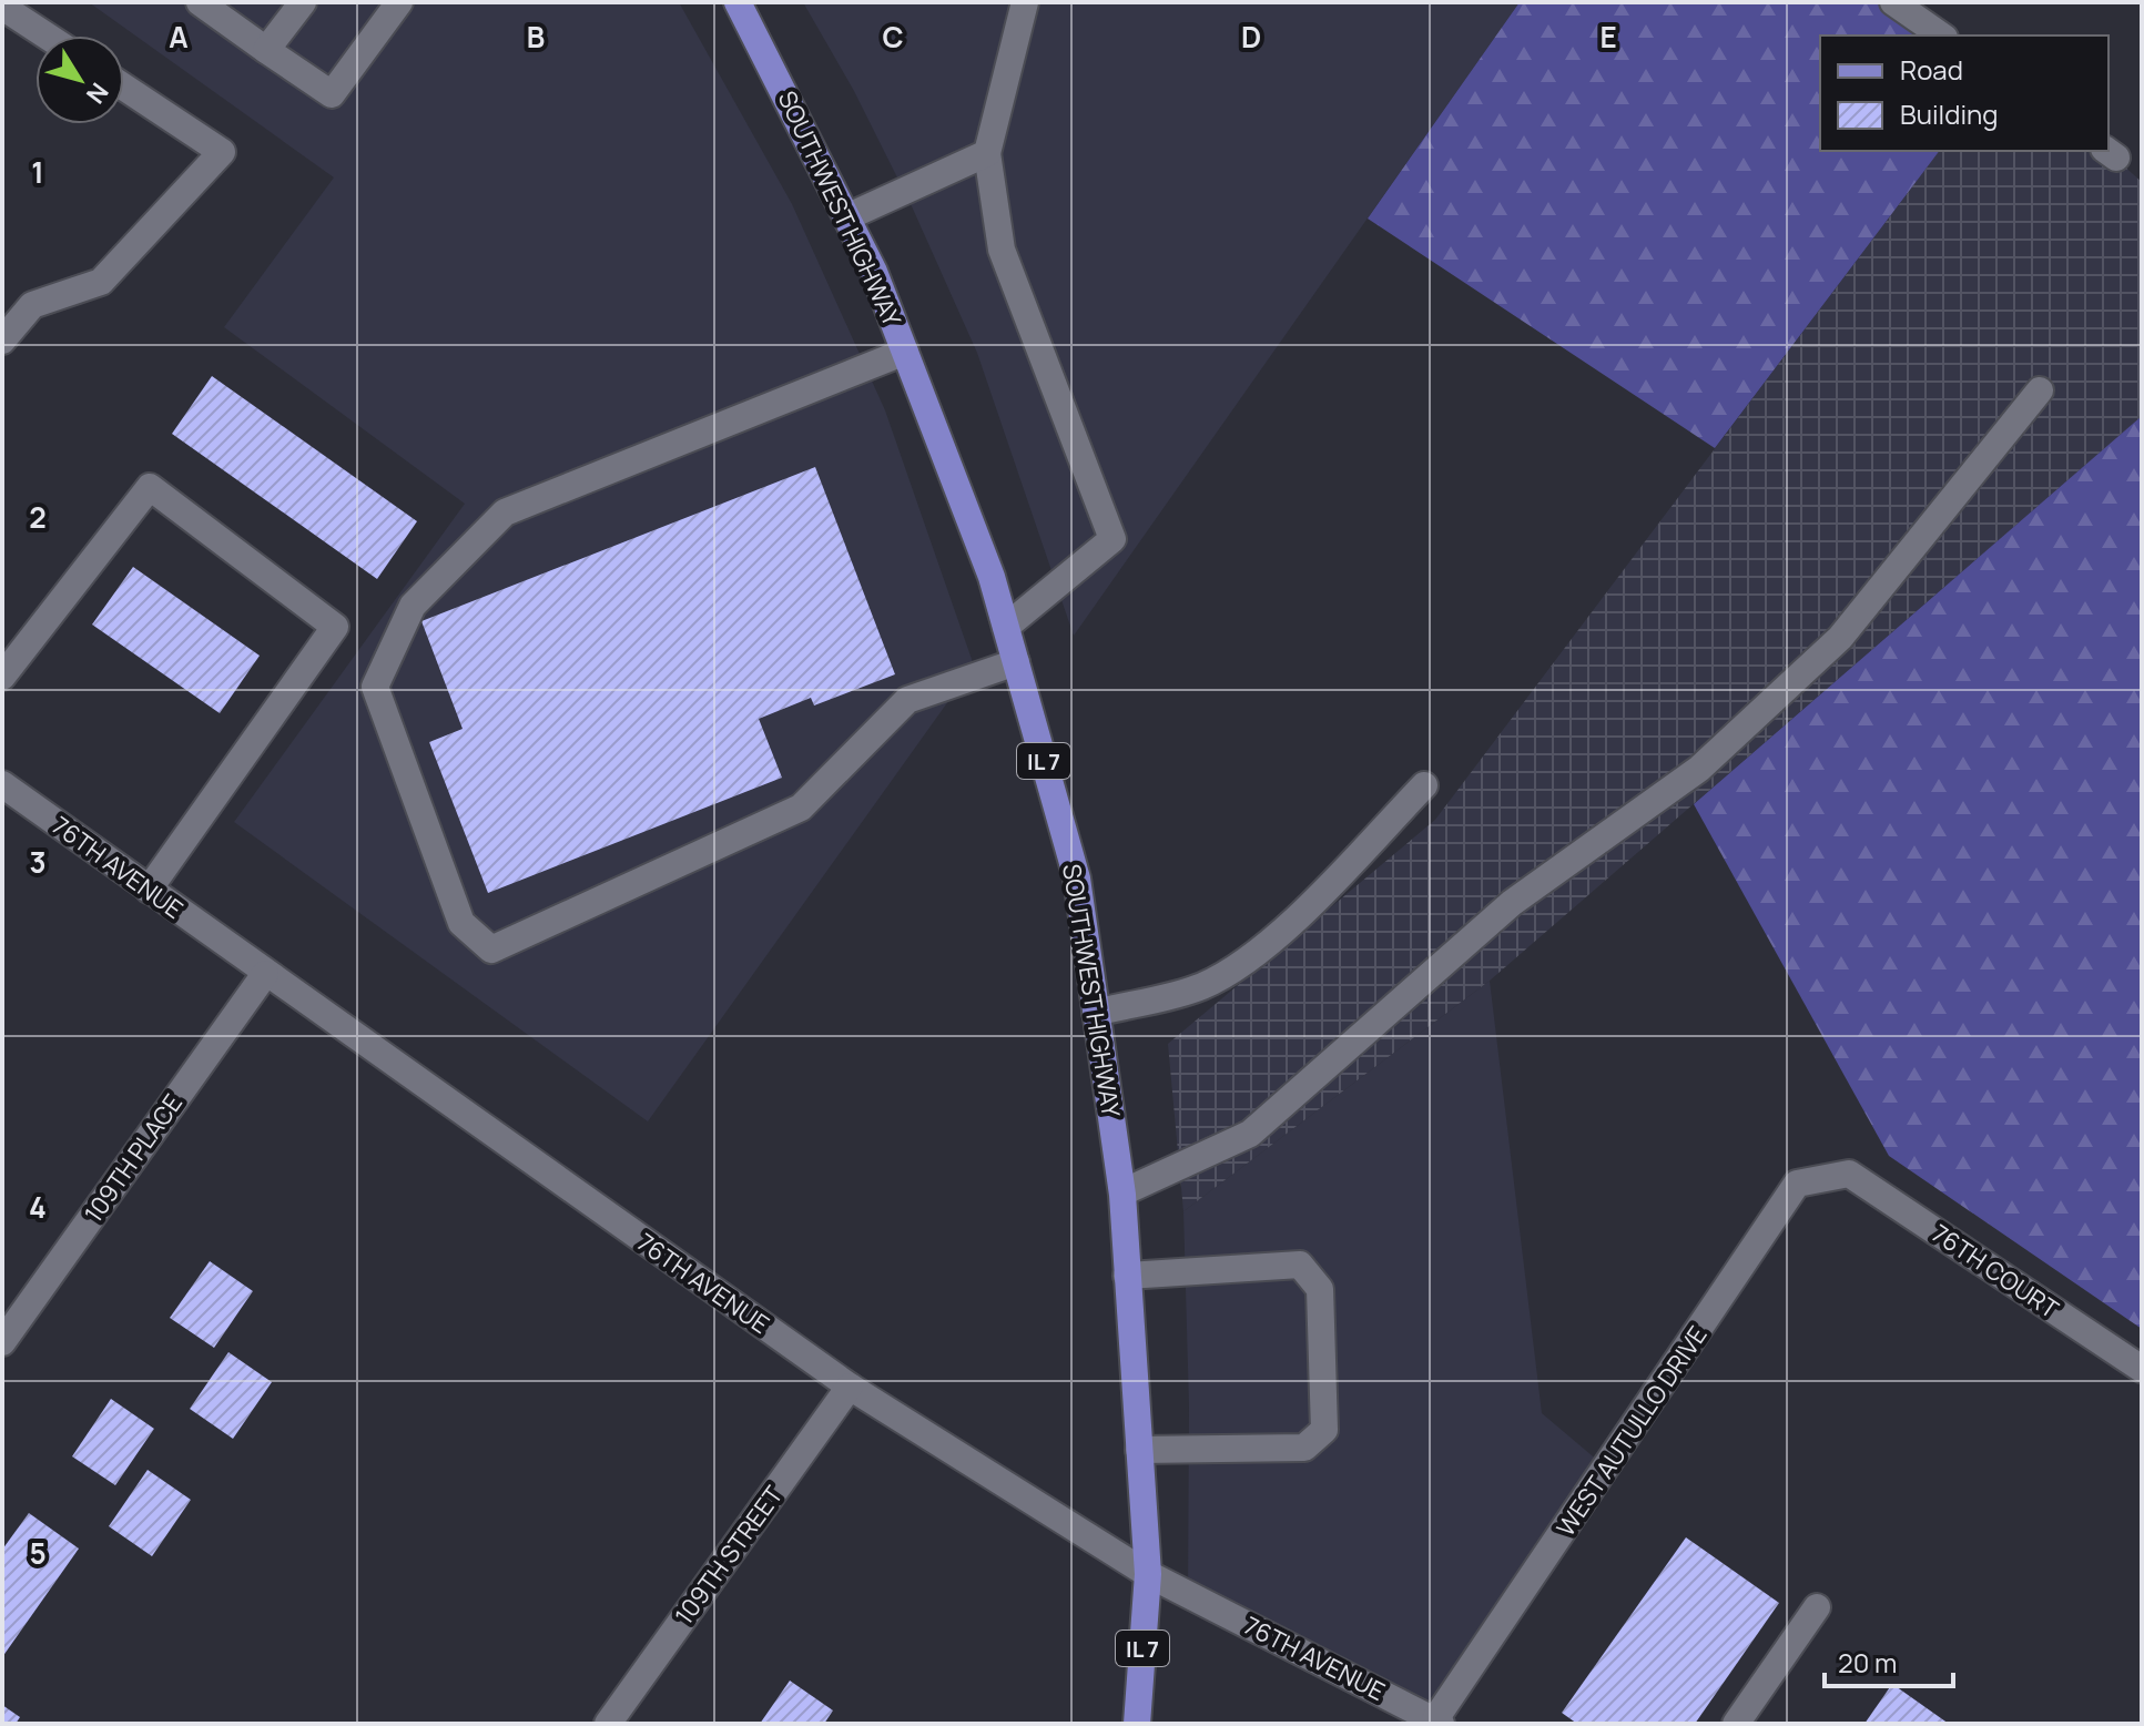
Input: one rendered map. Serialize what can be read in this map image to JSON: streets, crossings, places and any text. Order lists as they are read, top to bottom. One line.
{"streets":{"main road":["SOUTHWEST HIGHWAY","IL 7"],"street":["76TH AVENUE","109TH PLACE","76TH COURT","WEST AUTULLO DRIVE","109TH STREET"]},"crossings":[["SOUTHWEST HIGHWAY","76TH AVENUE"],["76TH AVENUE","109TH PLACE"],["76TH AVENUE","WEST AUTULLO DRIVE"],["76TH AVENUE","109TH STREET"],["76TH COURT","WEST AUTULLO DRIVE"]],"legend":["Road","Building"],"scale_bar":"20 m","north":"bottom right","grid":{"columns":["A","B","C","D","E"],"rows":["1","2","3","4","5"]}}
